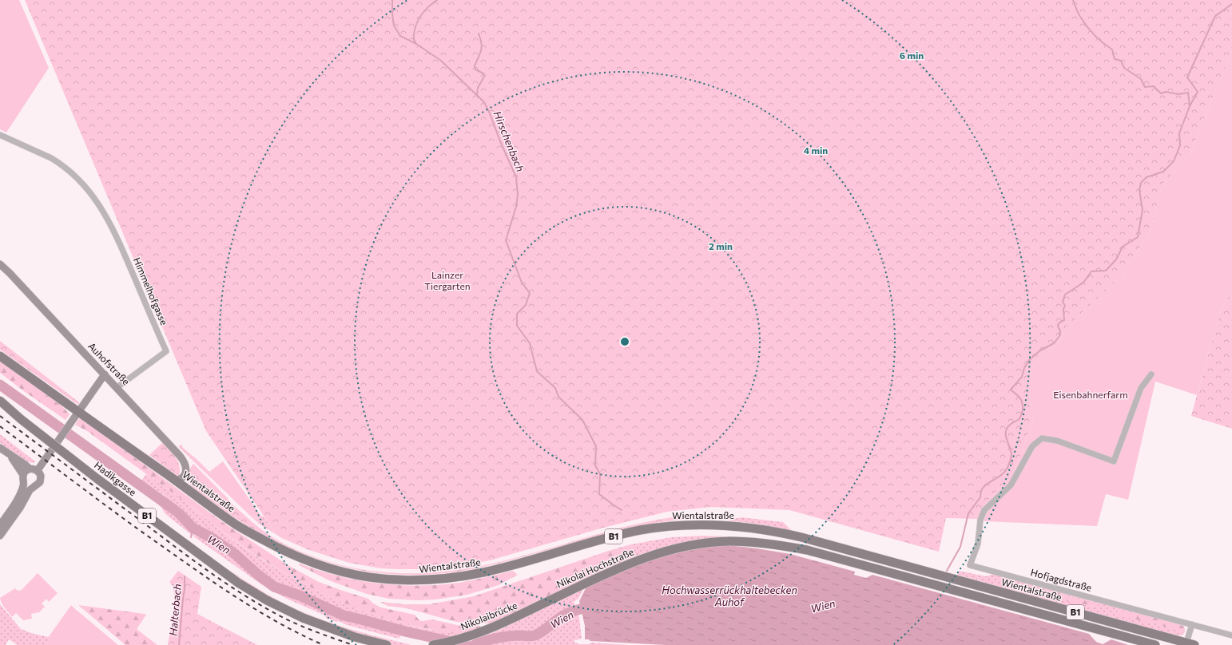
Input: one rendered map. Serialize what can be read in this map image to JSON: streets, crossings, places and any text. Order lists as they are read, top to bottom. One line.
{"streets":{"main road":["Hadikgasse","Wientalstraße","B1","Nikolai Hochstraße","Nikolaibrücke"],"street":["Himmelhofgasse","Auhofstraße","Hofjagdstraße"]},"crossings":[["Himmelhofgasse","Auhofstraße"],["Auhofstraße","Wientalstraße"],["Nikolai Hochstraße","Nikolaibrücke"]],"water":["Hirschenbach","Wien","Hochwasserrückhaltebecken Auhof","Halterbach"],"parks":["Lainzer Tiergarten","Eisenbahnerfarm"],"rings":["6 min","4 min","2 min"]}
